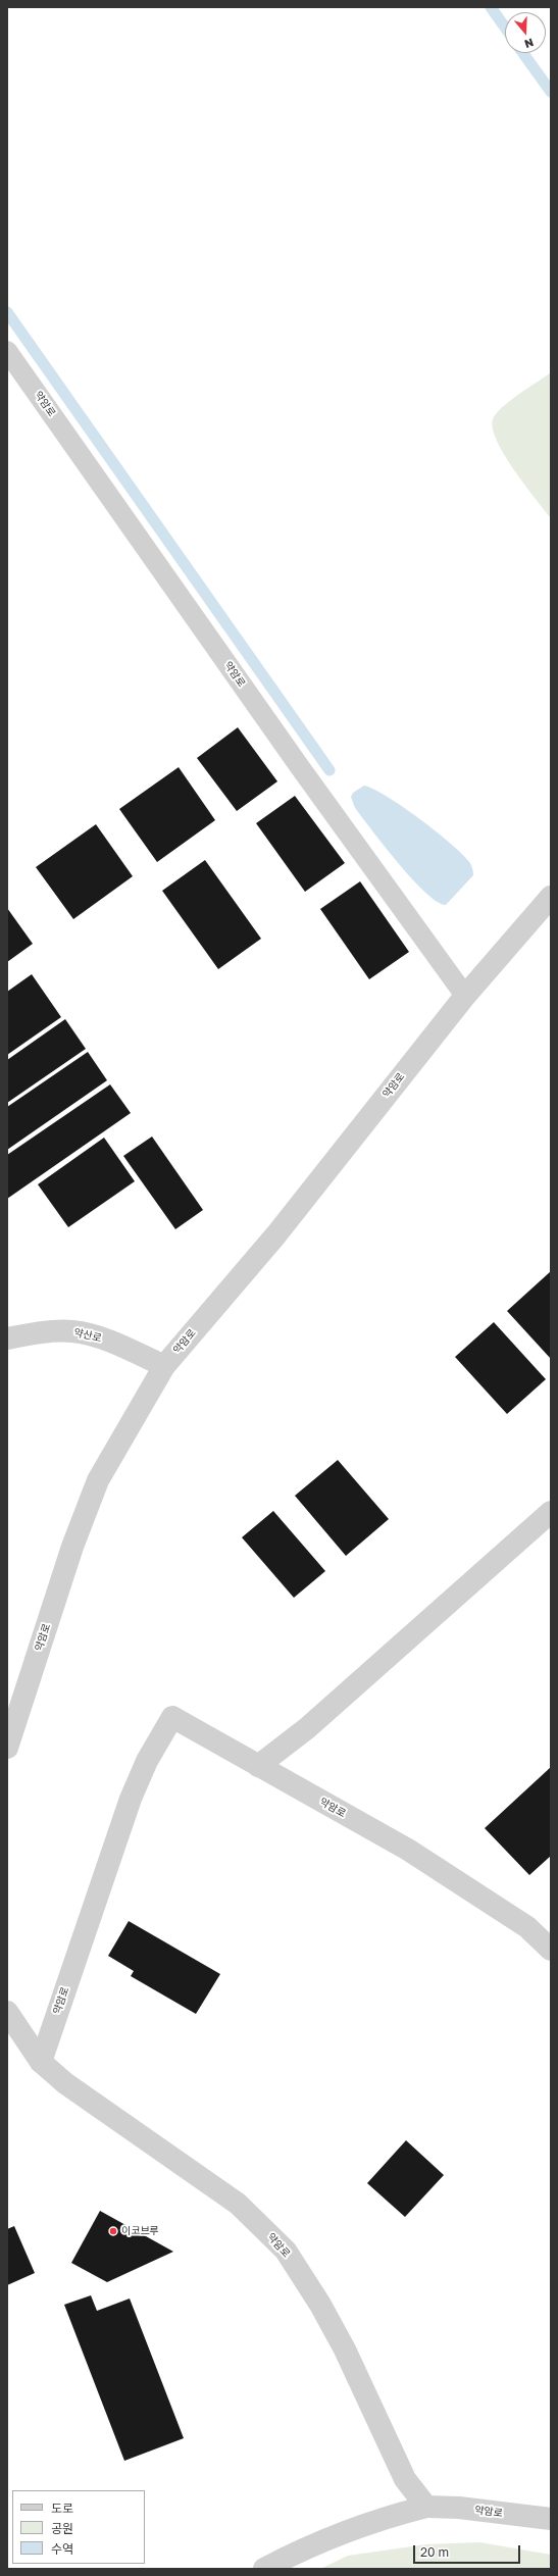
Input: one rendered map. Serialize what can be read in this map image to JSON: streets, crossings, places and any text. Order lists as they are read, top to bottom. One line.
{"streets":{"street":["약암로","약산로"]},"crossings":[["약암로","약산로"]],"places":["이코브루"],"legend":["도로","공원","수역"],"scale_bar":"20 m","north":"bottom"}
